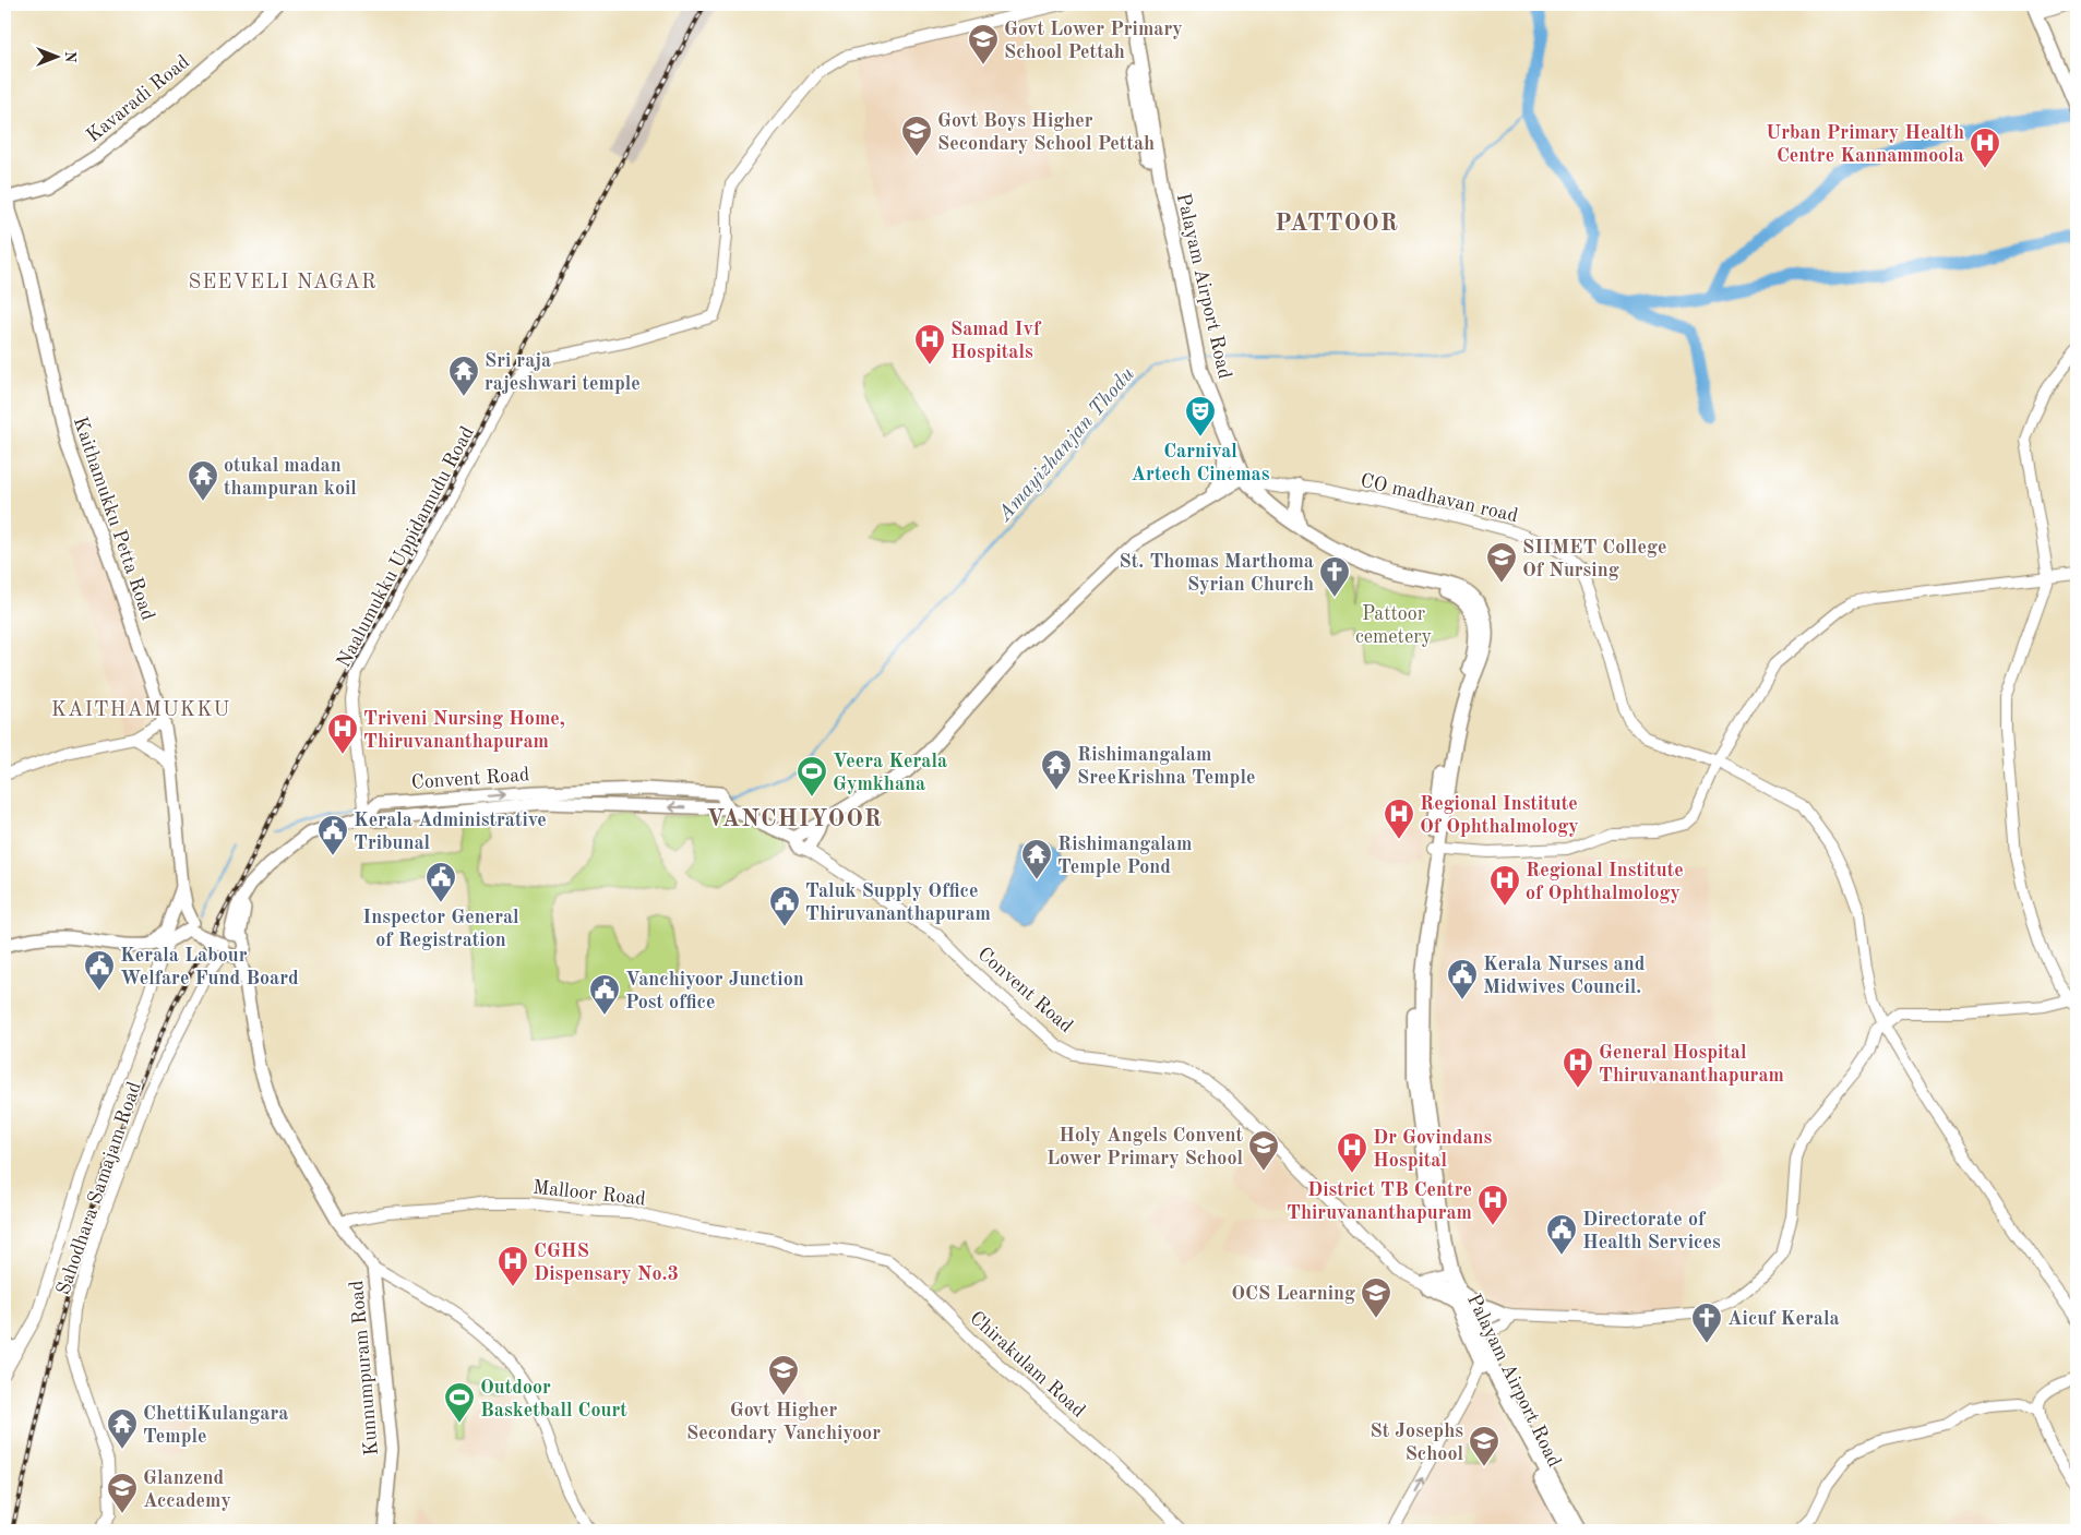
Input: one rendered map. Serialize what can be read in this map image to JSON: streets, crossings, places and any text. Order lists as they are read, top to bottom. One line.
{"streets":{"main road":["Kavaradi Road","Palayam Airport Road","Kaithamukku Petta Road","Convent Road","Kunnumpuram Road"],"street":["CO madhavan road","Naalumukku Uppidamudu Road","Sahodhara Samajam Road","Malloor Road","Chirakulam Road"]},"crossings":[["Kavaradi Road","Kaithamukku Petta Road"],["Palayam Airport Road","CO madhavan road"],["Naalumukku Uppidamudu Road","Convent Road"],["Convent Road","Sahodhara Samajam Road"],["Malloor Road","Chirakulam Road"]],"districts":["PATTOOR","SEEVELI NAGAR","KAITHAMUKKU","VANCHIYOOR"],"water":["Amayizhanjan Thodu"],"parks":["Pattoor cemetery"],"places":{"school or university":["Govt Lower Primary School Pettah","Govt Boys Higher Secondary School Pettah","SIIMET College Of Nursing","Holy Angels Convent Lower Primary School","OCS Learning","Govt Higher Secondary Vanchiyoor","St Josephs School","Glanzend Accademy"],"hospital":["Urban Primary Health Centre Kannammoola","Samad Ivf Hospitals","Triveni Nursing Home, Thiruvananthapuram","Regional Institute Of Ophthalmology","Regional Institute of Ophthalmology","General Hospital Thiruvananthapuram","Dr Govindans Hospital","District TB Centre Thiruvananthapuram","CGHS Dispensary No.3"],"temple":["Sri raja rajeshwari temple","otukal madan thampuran koil","Rishimangalam SreeKrishna Temple","Rishimangalam Temple Pond","ChettiKulangara Temple"],"theatre":["Carnival Artech Cinemas"],"church":["St. Thomas Marthoma Syrian Church","Aicuf Kerala"],"sports":["Veera Kerala Gymkhana","Outdoor Basketball Court"],"public building":["Kerala Administrative Tribunal","Inspector General of Registration","Taluk Supply Office Thiruvananthapuram","Kerala Labour Welfare Fund Board","Kerala Nurses and Midwives Council.","Vanchiyoor Junction Post office","Directorate of Health Services"]},"north":"right"}
